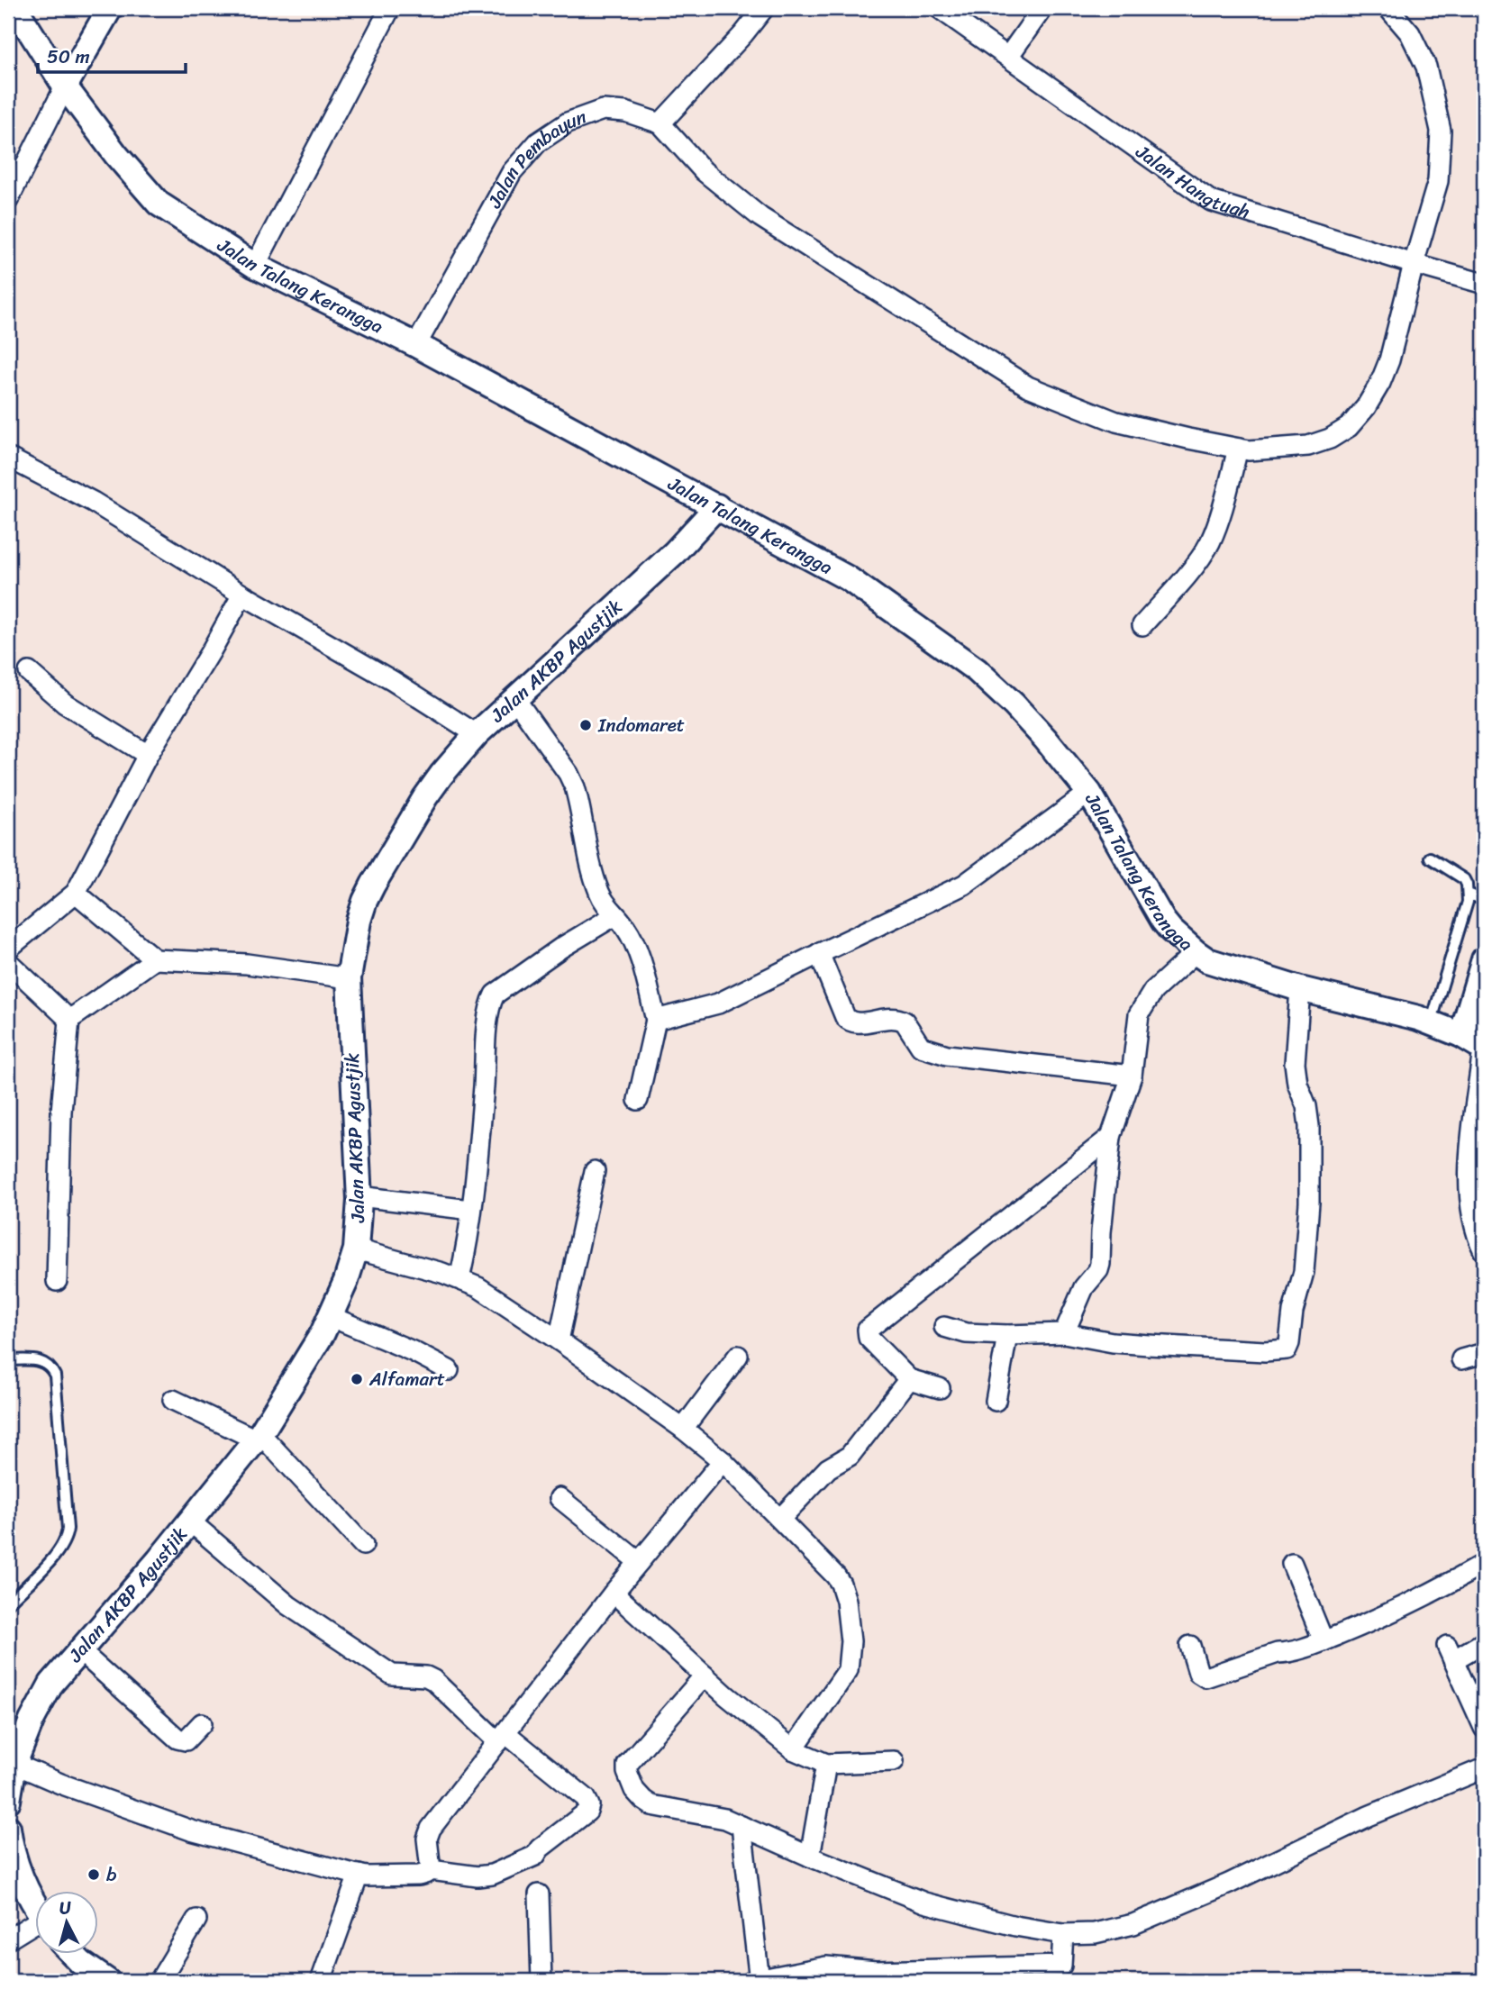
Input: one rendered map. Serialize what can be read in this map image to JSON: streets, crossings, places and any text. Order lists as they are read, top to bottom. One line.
{"streets":{"street":["Jalan Pembayun","Jalan Hangtuah","Jalan Talang Kerangga","Jalan AKBP Agustjik"]},"crossings":[["Jalan Pembayun","Jalan Talang Kerangga"],["Jalan Talang Kerangga","Jalan AKBP Agustjik"]],"places":["Indomaret","Alfamart","b"],"scale_bar":"50 m","north":"top"}
